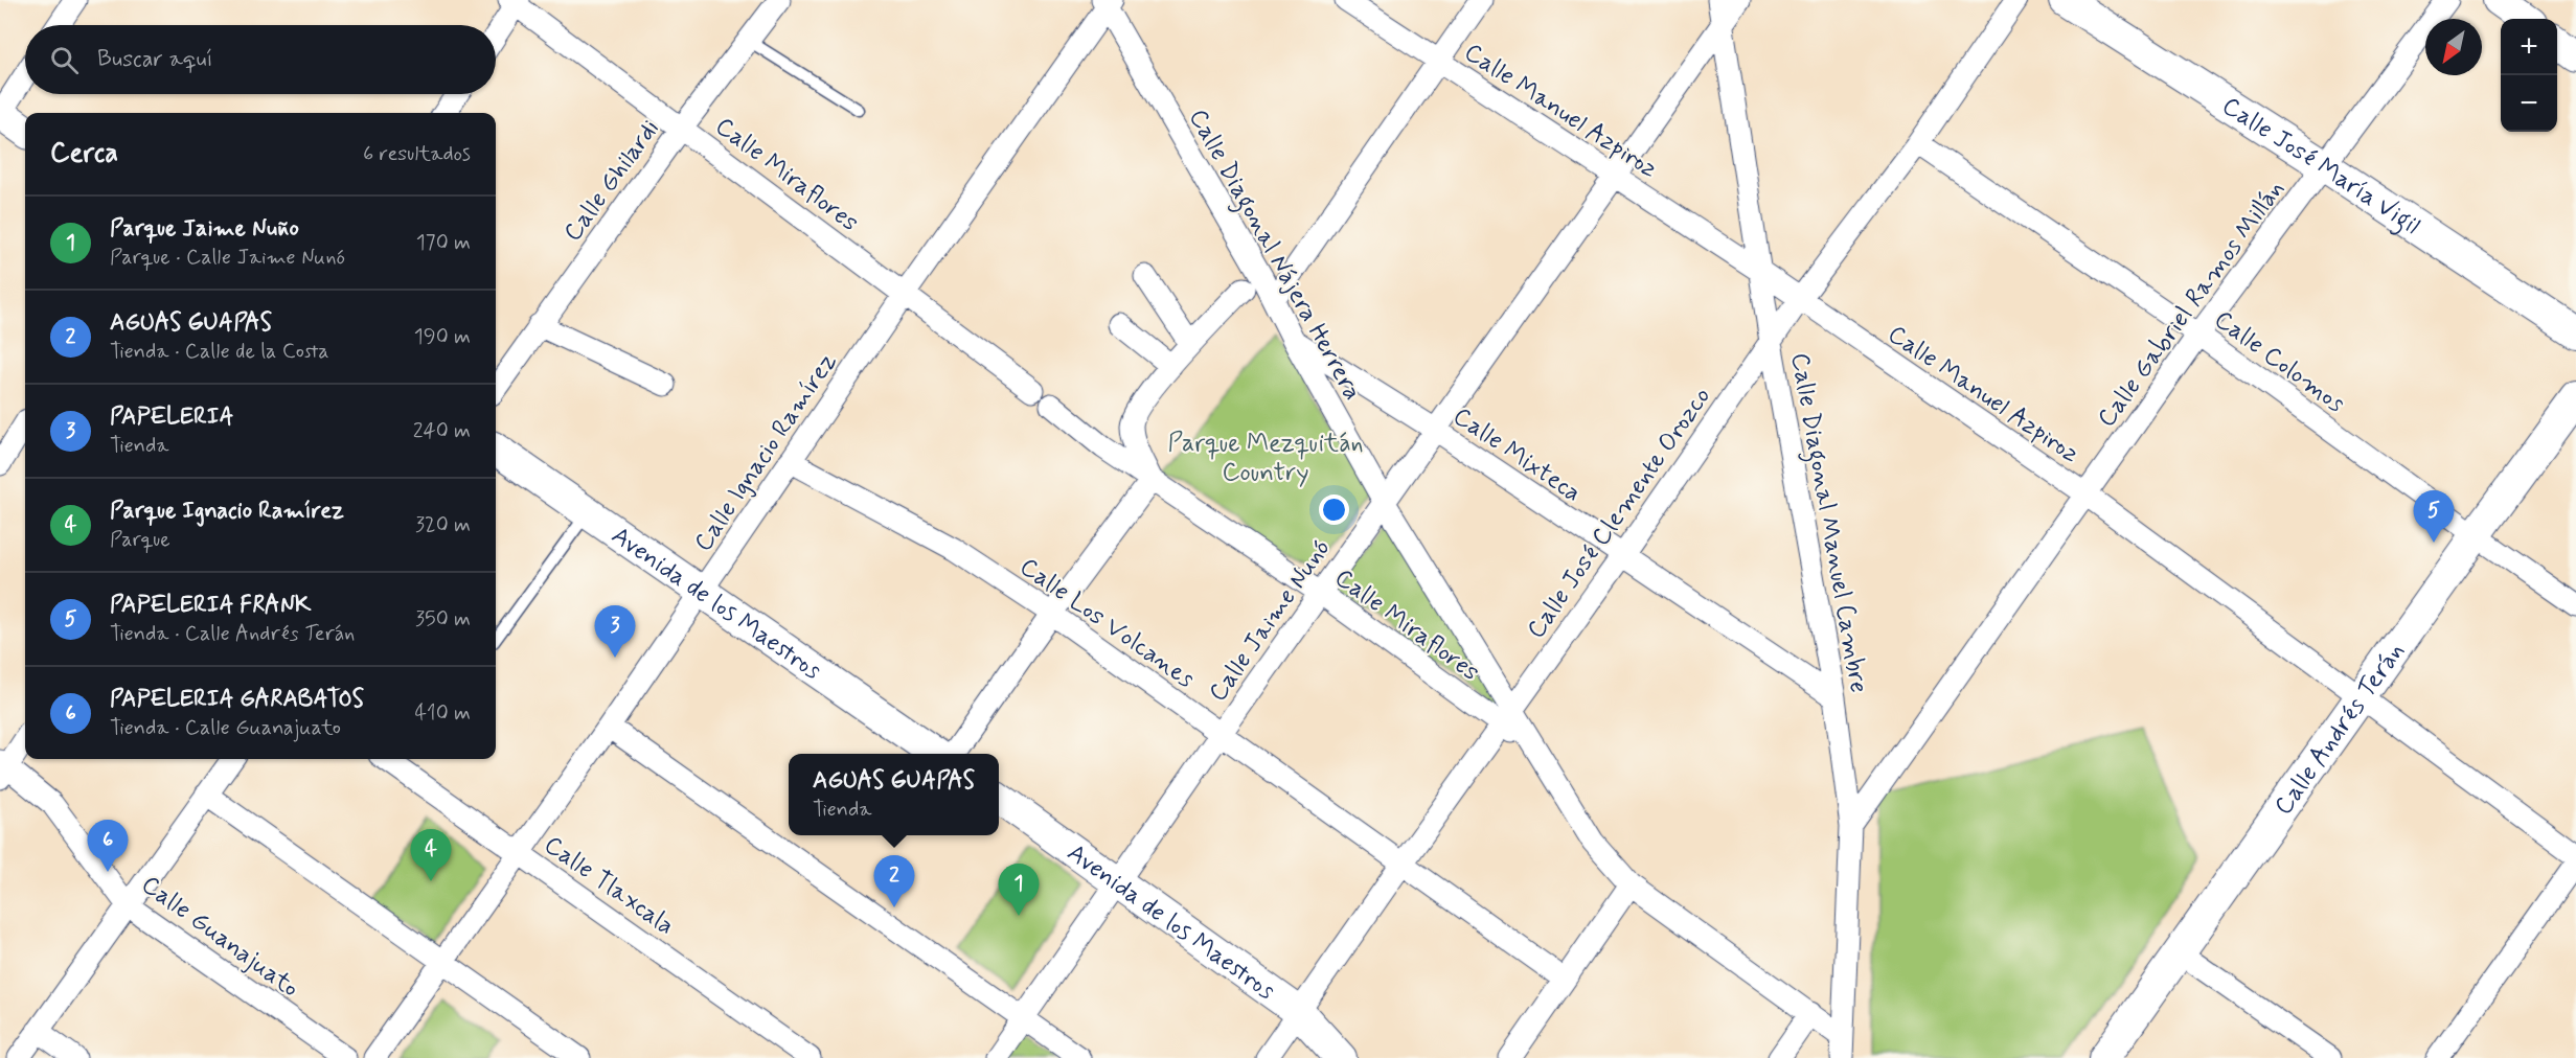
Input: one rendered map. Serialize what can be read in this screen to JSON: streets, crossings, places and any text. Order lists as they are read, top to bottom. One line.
{"streets":{"street":["Calle Manuel Azpiroz","Calle José María Vigil","Calle Miraflores","Calle Ghilardi","Calle Diagonal Nájera Herrera","Calle Gabriel Ramos Millán","Calle Colomos","Calle Ignacio Ramírez","Calle Mixteca","Calle José Clemente Orozco","Calle Diagonal Manuel Cambre","Avenida de los Maestros","Calle Jaime Nunó","Calle Los Volcanes","Calle Andrés Terán","Calle Tlaxcala","Calle Guanajuato"]},"crossings":[["Calle Manuel Azpiroz","Calle Gabriel Ramos Millán"],["Calle Manuel Azpiroz","Calle José Clemente Orozco"],["Calle Manuel Azpiroz","Calle Diagonal Manuel Cambre"],["Calle Manuel Azpiroz","Calle Jaime Nunó"],["Calle Manuel Azpiroz","Calle Andrés Terán"],["Calle José María Vigil","Calle Gabriel Ramos Millán"],["Calle Miraflores","Calle Ghilardi"],["Calle Miraflores","Calle Diagonal Nájera Herrera"],["Calle Miraflores","Calle Ignacio Ramírez"],["Calle Miraflores","Calle José Clemente Orozco"],["Calle Miraflores","Calle Jaime Nunó"],["Calle Diagonal Nájera Herrera","Calle Ignacio Ramírez"],["Calle Diagonal Nájera Herrera","Calle Mixteca"],["Calle Diagonal Nájera Herrera","Calle José Clemente Orozco"],["Calle Diagonal Nájera Herrera","Calle Diagonal Manuel Cambre"],["Calle Diagonal Nájera Herrera","Calle Jaime Nunó"],["Calle Gabriel Ramos Millán","Calle Colomos"],["Calle Gabriel Ramos Millán","Calle Diagonal Manuel Cambre"],["Calle Colomos","Calle José Clemente Orozco"],["Calle Colomos","Calle Andrés Terán"],["Calle Ignacio Ramírez","Avenida de los Maestros"],["Calle Ignacio Ramírez","Calle Los Volcanes"],["Calle Ignacio Ramírez","Calle Tlaxcala"],["Calle Mixteca","Calle José Clemente Orozco"],["Calle Mixteca","Calle Diagonal Manuel Cambre"],["Calle Mixteca","Calle Jaime Nunó"],["Calle José Clemente Orozco","Calle Diagonal Manuel Cambre"],["Calle José Clemente Orozco","Avenida de los Maestros"],["Calle José Clemente Orozco","Calle Los Volcanes"],["Calle Diagonal Manuel Cambre","Calle Jaime Nunó"],["Avenida de los Maestros","Calle Jaime Nunó"],["Calle Jaime Nunó","Calle Los Volcanes"]],"parks":["Parque Mezquitán Country"],"north":"bottom left","page":{"map_buttons":["+","−"],"search":"Buscar aquí","heading":["Cerca","6 resultados"],"list":[{"mark":"1","name":"Parque Jaime Nuño","note":"Parque · Calle Jaime Nunó","value":"170 m"},{"mark":"2","name":"AGUAS GUAPAS","note":"Tienda · Calle de la Costa","value":"190 m"},{"mark":"3","name":"PAPELERIA","note":"Tienda","value":"240 m"},{"mark":"4","name":"Parque Ignacio Ramírez","note":"Parque","value":"320 m"},{"mark":"5","name":"PAPELERIA FRANK","note":"Tienda · Calle Andrés Terán","value":"350 m"},{"mark":"6","name":"PAPELERIA GARABATOS","note":"Tienda · Calle Guanajuato","value":"410 m"}],"pins":["5","3","6","4","2","1"],"popup":["AGUAS GUAPAS","Tienda"]}}
